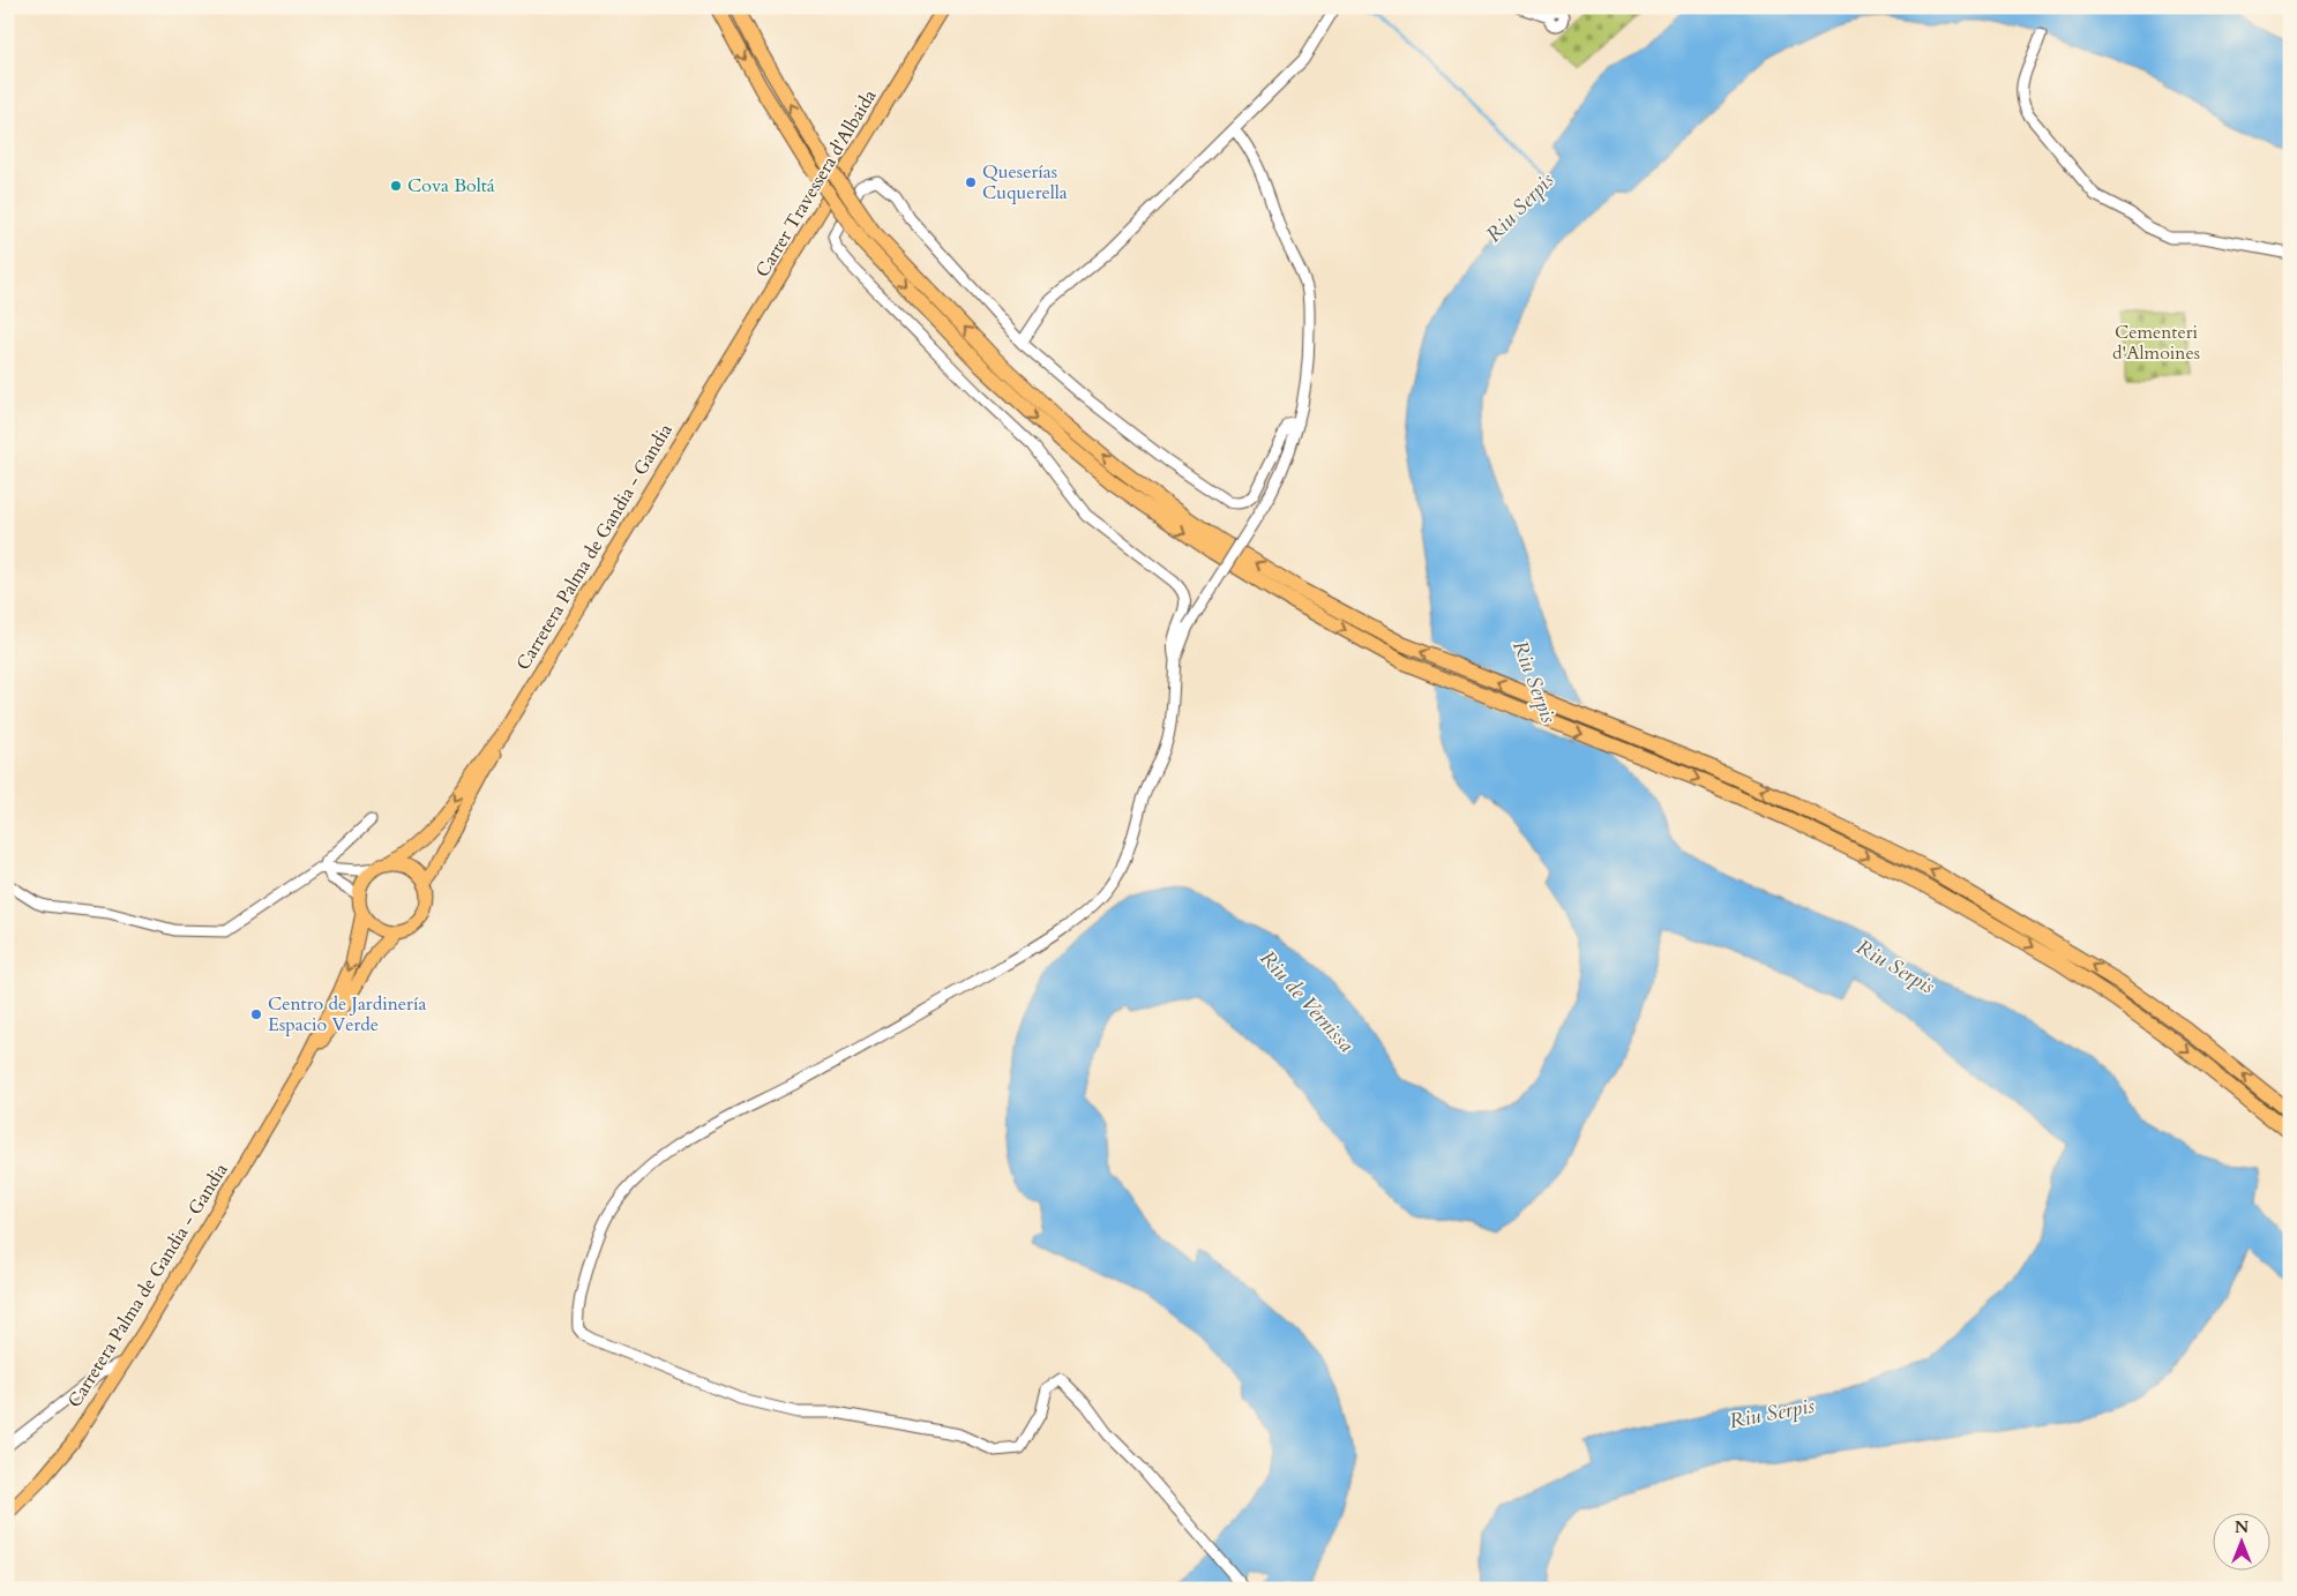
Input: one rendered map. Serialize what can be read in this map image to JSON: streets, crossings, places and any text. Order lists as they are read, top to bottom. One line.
{"streets":{"main road":["Carrer Travessera d'Albaida","Carretera Palma de Gandia - Gandia"]},"crossings":[["Carrer Travessera d'Albaida","Carretera Palma de Gandia - Gandia"]],"water":["Riu Serpis","Riu de Vernissa"],"parks":["Cementeri d'Almoines"],"places":["Queserías Cuquerella","Cova Boltá","Centro de Jardinería Espacio Verde"],"north":"top"}
